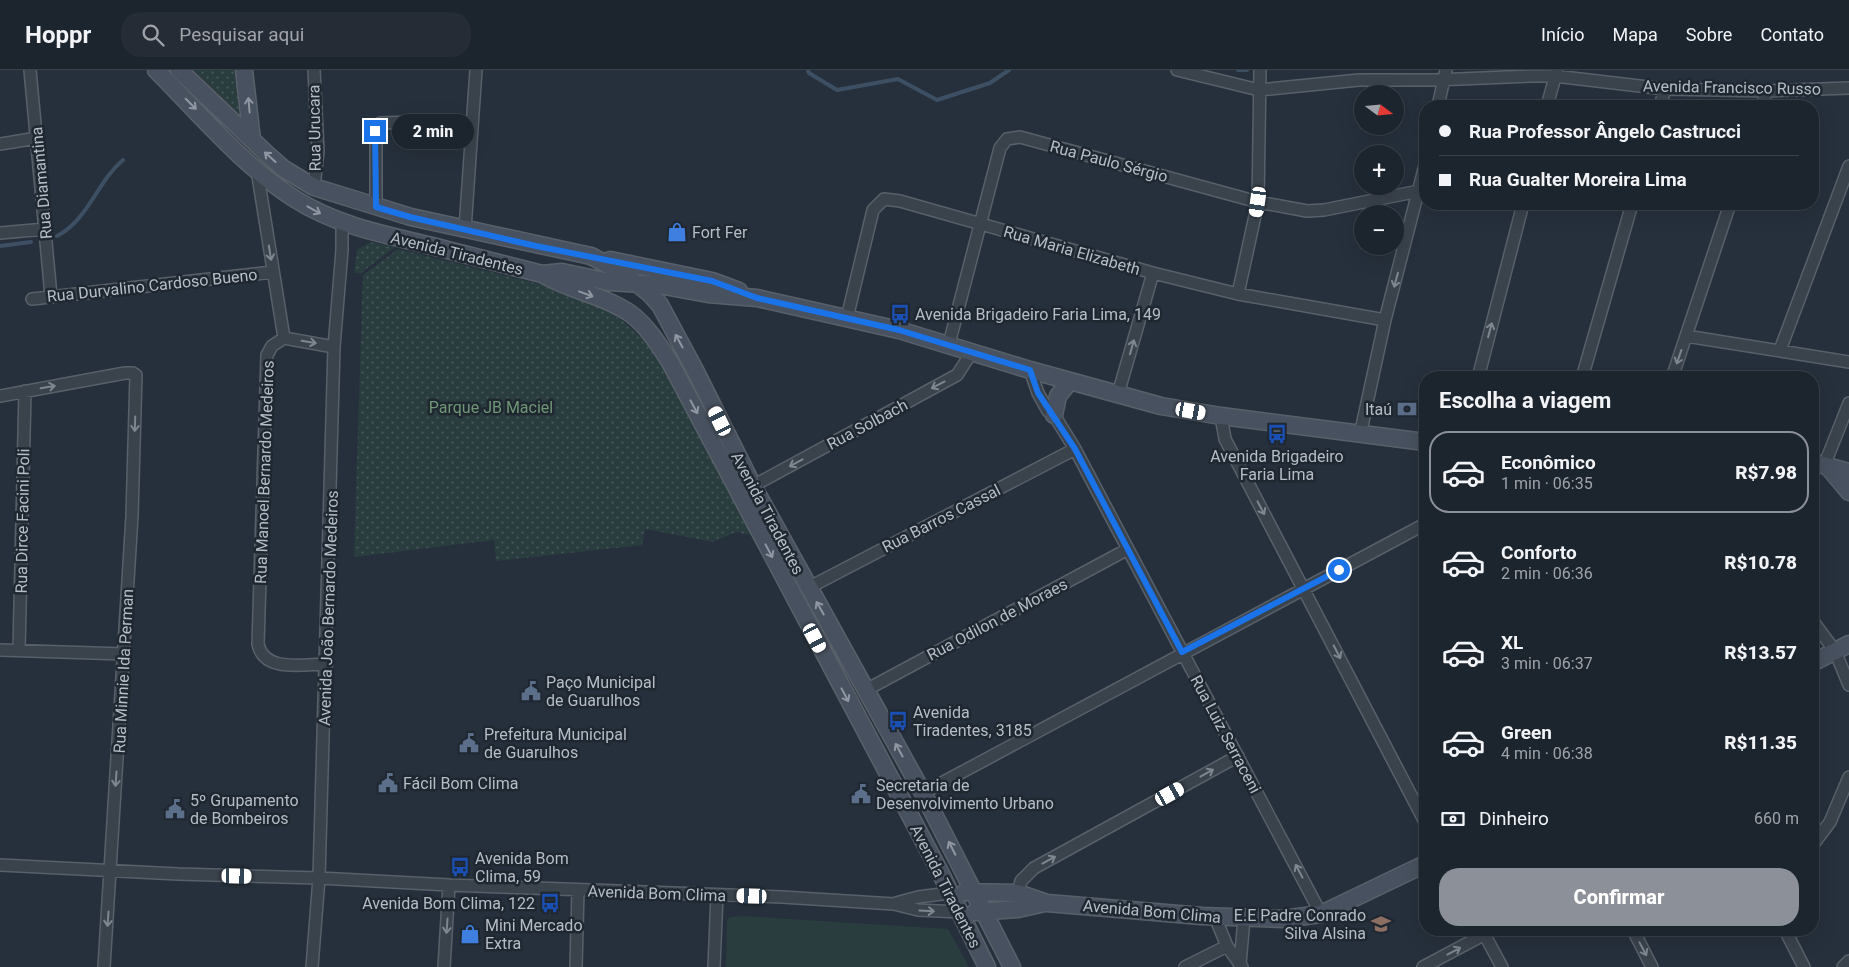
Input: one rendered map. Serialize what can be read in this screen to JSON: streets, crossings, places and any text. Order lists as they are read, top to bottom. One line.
{"streets":{"main road":["Avenida Tiradentes","Avenida Bom Clima"],"street":["Avenida Francisco Russo","Rua Urucara","Rua Paulo Sérgio","Rua Diamantina","Rua Maria Elizabeth","Rua Durvalino Cardoso Bueno","Rua Solbach","Rua Manoel Bernardo Medeiros","Rua Barros Cassal","Rua Dirce Facini Poli","Avenida João Bernardo Medeiros","Rua Odilon de Moraes","Rua Minnie Ida Perman","Rua Luiz Serraceni"]},"crossings":[["Rua Urucara","Avenida Tiradentes"],["Rua Paulo Sérgio","Rua Maria Elizabeth"],["Rua Diamantina","Rua Durvalino Cardoso Bueno"],["Avenida Tiradentes","Rua Solbach"],["Avenida Tiradentes","Rua Manoel Bernardo Medeiros"],["Avenida Tiradentes","Rua Barros Cassal"],["Avenida Tiradentes","Avenida João Bernardo Medeiros"],["Avenida Tiradentes","Rua Odilon de Moraes"],["Avenida Tiradentes","Avenida Bom Clima"],["Rua Durvalino Cardoso Bueno","Rua Manoel Bernardo Medeiros"],["Rua Manoel Bernardo Medeiros","Avenida João Bernardo Medeiros"],["Rua Barros Cassal","Rua Luiz Serraceni"],["Rua Dirce Facini Poli","Rua Minnie Ida Perman"],["Avenida João Bernardo Medeiros","Avenida Bom Clima"],["Rua Odilon de Moraes","Rua Luiz Serraceni"],["Rua Minnie Ida Perman","Avenida Bom Clima"],["Rua Luiz Serraceni","Avenida Bom Clima"]],"one_way":["Rua Solbach","Rua Minnie Ida Perman"],"parks":["Parque JB Maciel"],"places":{"shop":["Fort Fer","Mini Mercado Extra"],"bus stop":["Avenida Brigadeiro Faria Lima, 149","Avenida Brigadeiro Faria Lima","Avenida Tiradentes, 3185","Avenida Bom Clima, 59","Avenida Bom Clima, 122"],"bank":["Itaú"],"public building":["Paço Municipal de Guarulhos","Prefeitura Municipal de Guarulhos","Fácil Bom Clima","Secretaria de Desenvolvimento Urbano","5º Grupamento de Bombeiros"],"school or university":["E.E Padre Conrado Silva Alsina"]},"north":"right","page":{"header":"Hoppr","search":"Pesquisar aqui","nav":["Início","Mapa","Sobre","Contato"],"map_buttons":["+","−"],"banner":["Rua Professor Ângelo Castrucci","Rua Gualter Moreira Lima"],"bubble":"2 min","heading":"Escolha a viagem","list":[{"name":"Econômico","note":"1 min · 06:35","value":"R$7.98"},{"name":"Conforto","note":"2 min · 06:36","value":"R$10.78"},{"name":"XL","note":"3 min · 06:37","value":"R$13.57"},{"name":"Green","note":"4 min · 06:38","value":"R$11.35"}],"pay":["Dinheiro","660 m"],"buttons":"Confirmar"}}
